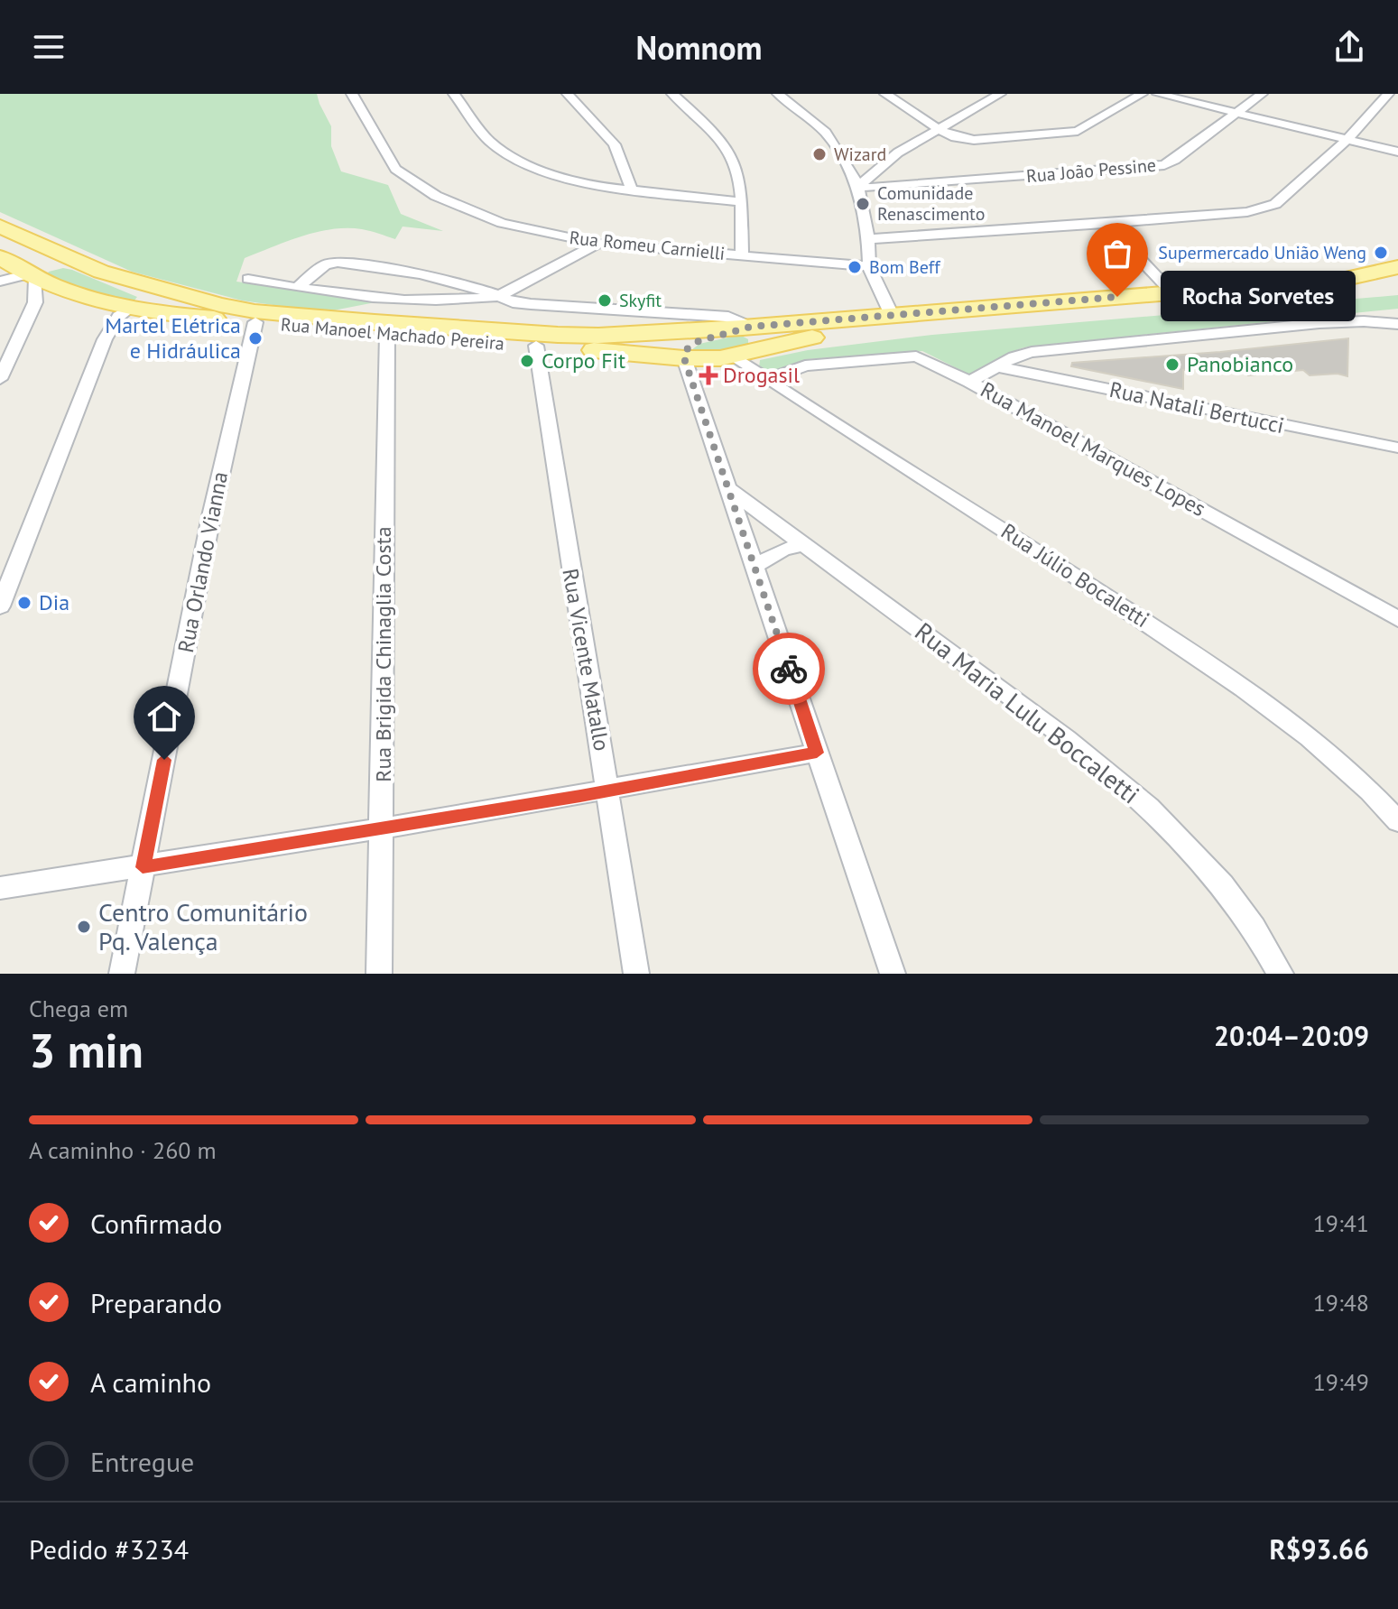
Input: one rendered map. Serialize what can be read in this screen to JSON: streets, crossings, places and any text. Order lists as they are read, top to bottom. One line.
{"streets":{"main road":["Rua Manoel Machado Pereira"],"street":["Rua João Pessine","Rua Romeu Carnielli","Rua Natali Bertucci","Rua Manoel Marques Lopes","Rua Orlando Vianna","Rua Júlio Bocaletti","Rua Brigida Chinaglia Costa","Rua Vicente Matallo","Rua Maria Lulu Boccaletti"]},"crossings":[["Rua Manoel Machado Pereira","Rua Orlando Vianna"],["Rua Manoel Machado Pereira","Rua Júlio Bocaletti"],["Rua Manoel Machado Pereira","Rua Brigida Chinaglia Costa"],["Rua Manoel Machado Pereira","Rua Vicente Matallo"],["Rua Manoel Marques Lopes","Rua Júlio Bocaletti"]],"places":{"other":["Wizard","Comunidade Renascimento","Supermercado União Weng","Bom Beff","Rocha Sorvetes","Skyfit","Martel Elétrica e Hidráulica","Corpo Fit","Panobianco","Dia","Centro Comunitário Pq. Valença"],"health":["Drogasil"]},"page":{"header":"Nomnom","bubble":"Rocha Sorvetes","heading":["3 min","Chega em","20:04–20:09"],"panel":["Pedido #3234","R$93.66"],"bar":"A caminho · 260 m","list":[["Confirmado","19:41"],["Preparando","19:48"],["A caminho","19:49"],"Entregue"]}}
